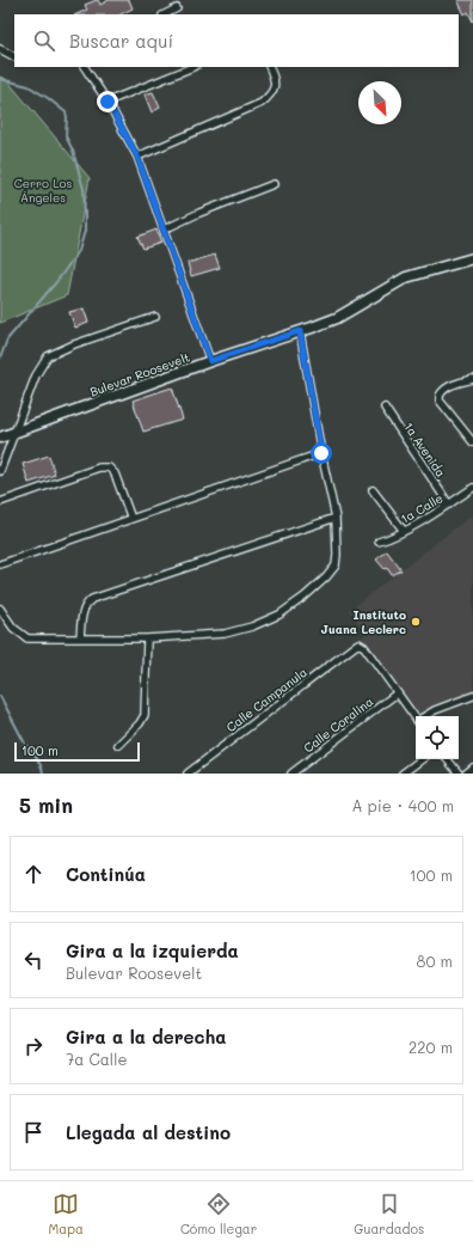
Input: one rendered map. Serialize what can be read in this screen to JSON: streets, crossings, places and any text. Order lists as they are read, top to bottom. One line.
{"streets":{"main road":["Bulevar Roosevelt"],"street":["1a Avenida","1a Calle","Calle Campanula","Calle Coralina"]},"crossings":[["1a Avenida","1a Calle"],["Calle Campanula","Calle Coralina"]],"parks":["Cerro Los Ángeles"],"places":["Instituto Juana Leclerc"],"scale_bar":"100 m","north":"bottom right","page":{"search":"Buscar aquí","scale":"100 m","heading":["5 min","A pie · 400 m"],"list":[["Continúa","100 m"],["Gira a la izquierda","Bulevar Roosevelt","80 m"],["Gira a la derecha","7a Calle","220 m"],"Llegada al destino"],"nav":["Mapa","Cómo llegar","Guardados"]}}
